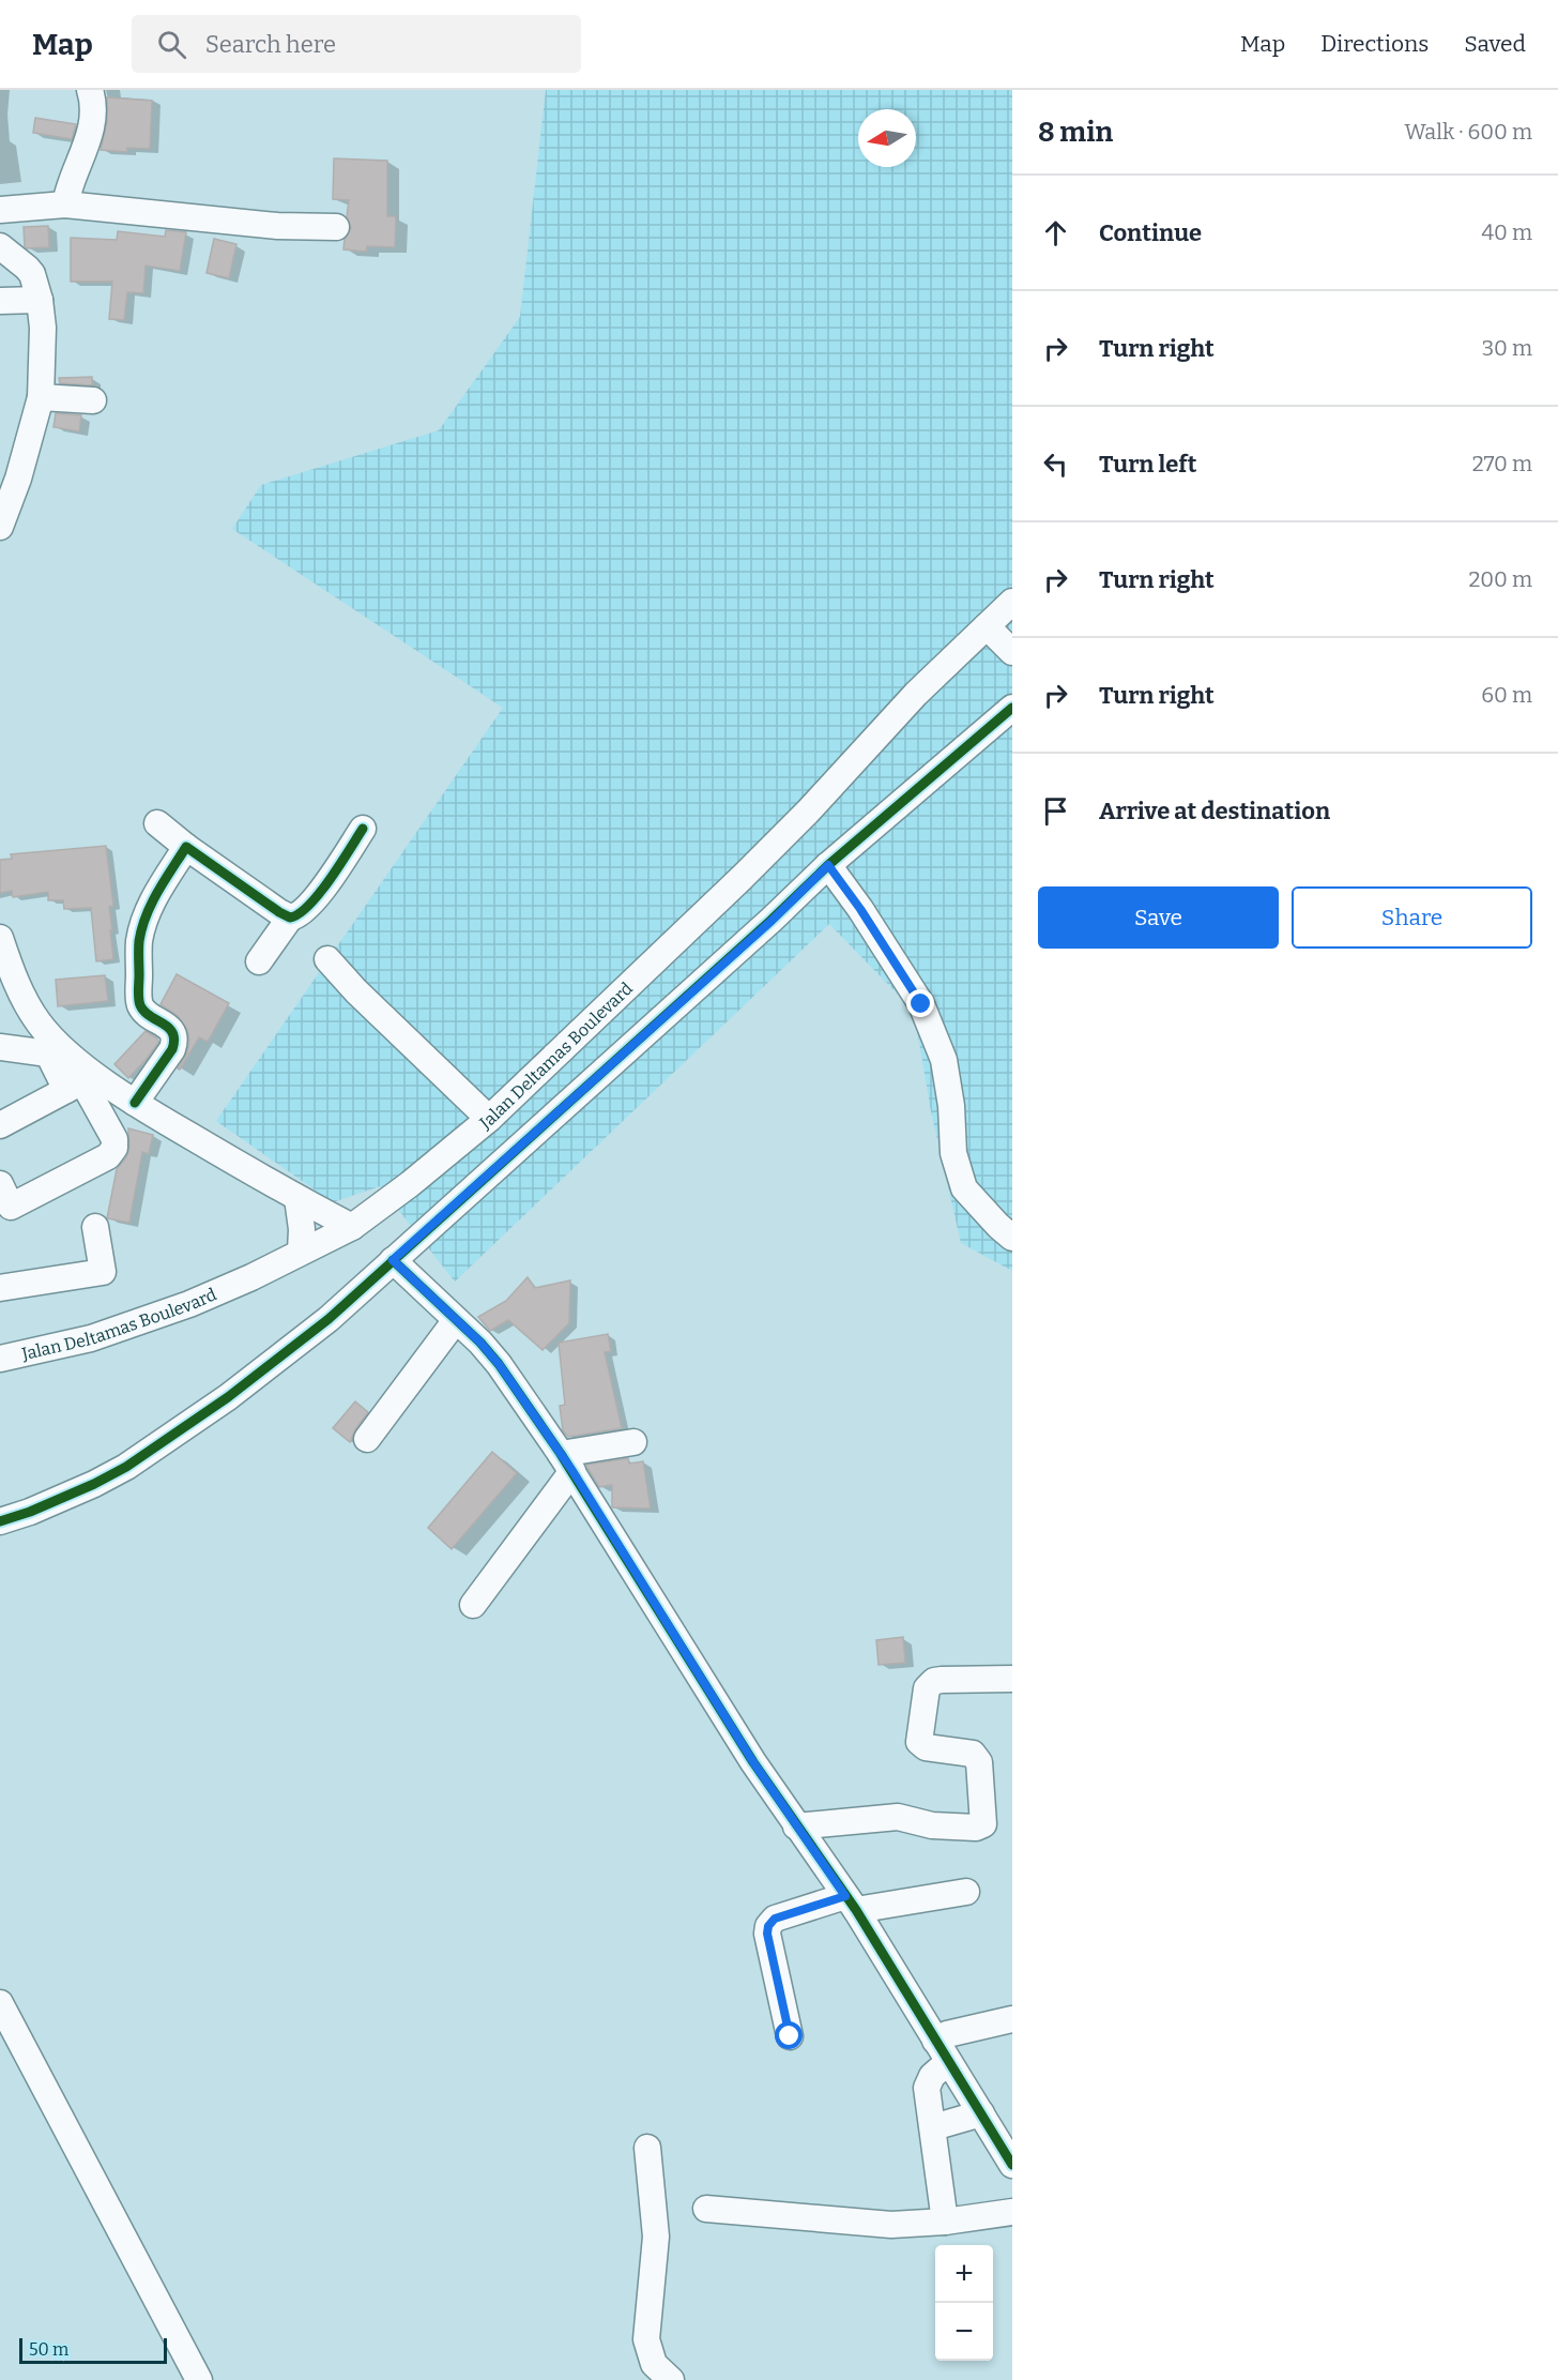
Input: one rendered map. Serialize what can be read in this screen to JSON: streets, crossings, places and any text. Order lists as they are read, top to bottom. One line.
{"streets":{"street":["Jalan Deltamas Boulevard"]},"scale_bar":"50 m","north":"left","page":{"header":"Map","search":"Search here","nav":["Map","Directions","Saved"],"heading":["8 min","Walk · 600 m"],"list":[["Continue","40 m"],["Turn right","30 m"],["Turn left","270 m"],["Turn right","200 m"],["Turn right","60 m"],"Arrive at destination"],"buttons":["Save","Share"],"map_buttons":["+","−"],"scale":"50 m"}}
